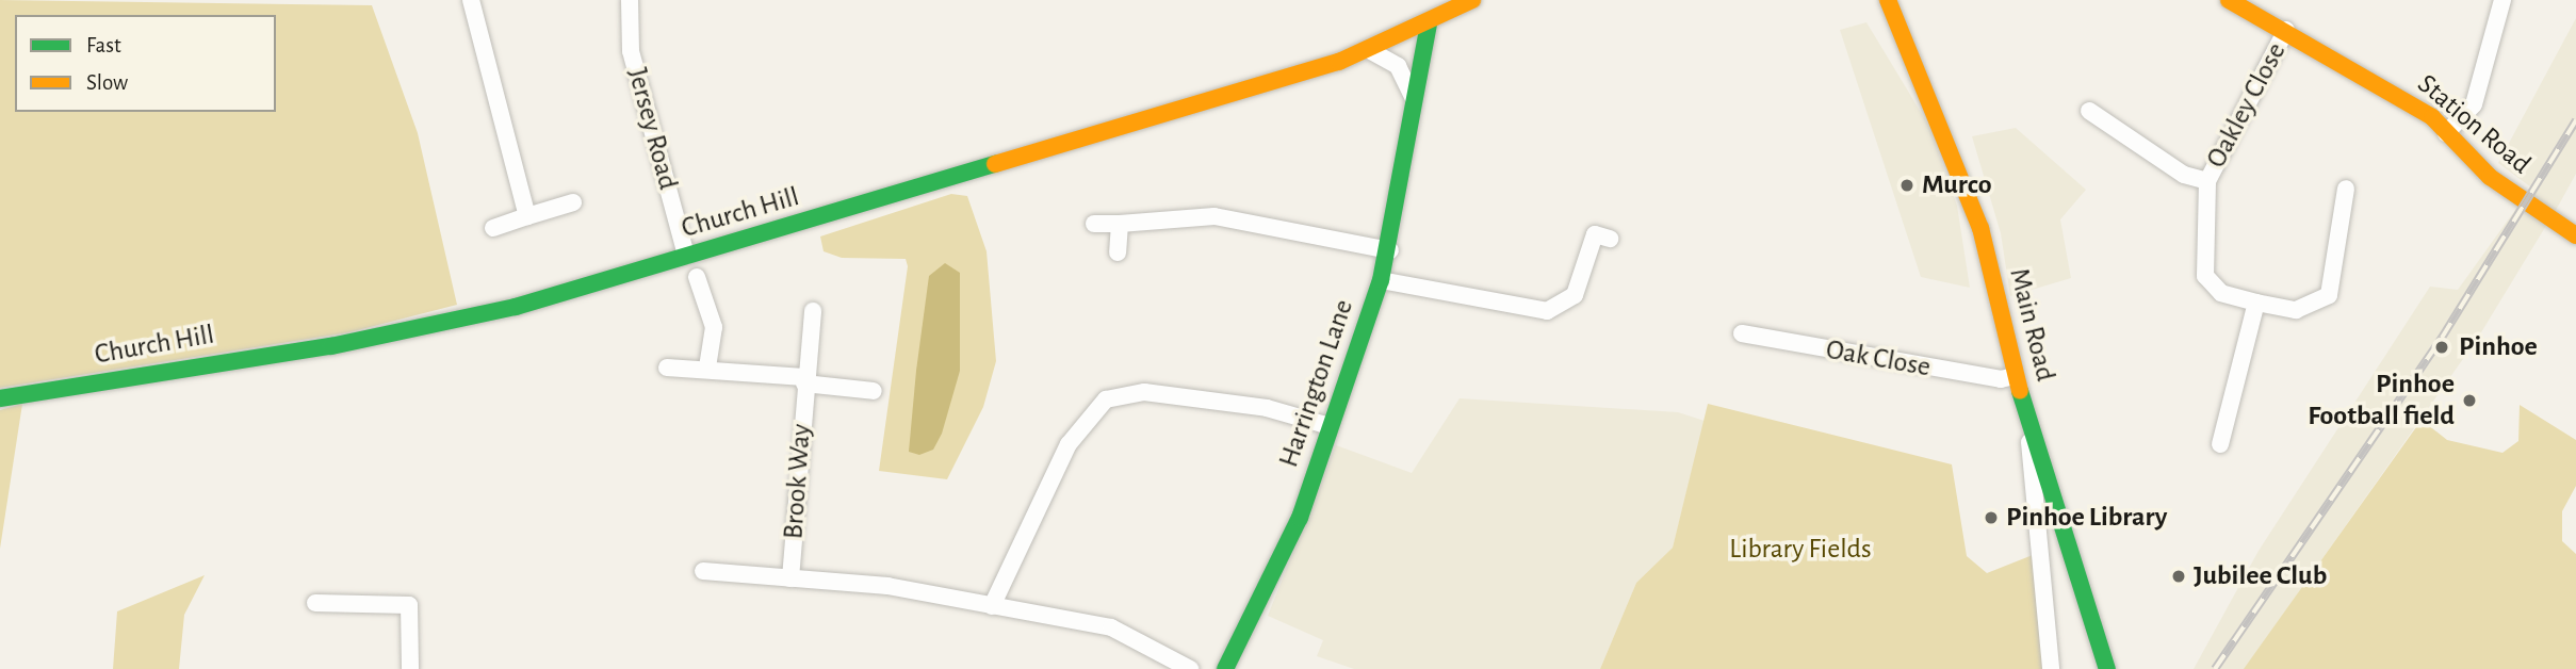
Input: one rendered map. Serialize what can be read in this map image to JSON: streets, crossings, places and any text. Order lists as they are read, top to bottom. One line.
{"streets":{"street":["Oakley Close","Station Road","Jersey Road","Church Hill","Main Road","Oak Close","Harrington Lane","Brook Way"]},"crossings":[["Oakley Close","Station Road"],["Jersey Road","Church Hill"],["Church Hill","Harrington Lane"],["Main Road","Oak Close"]],"parks":["Library Fields"],"places":["Murco","Pinhoe","Pinhoe Football field","Pinhoe Library","Jubilee Club"],"legend":["Fast","Slow"]}
